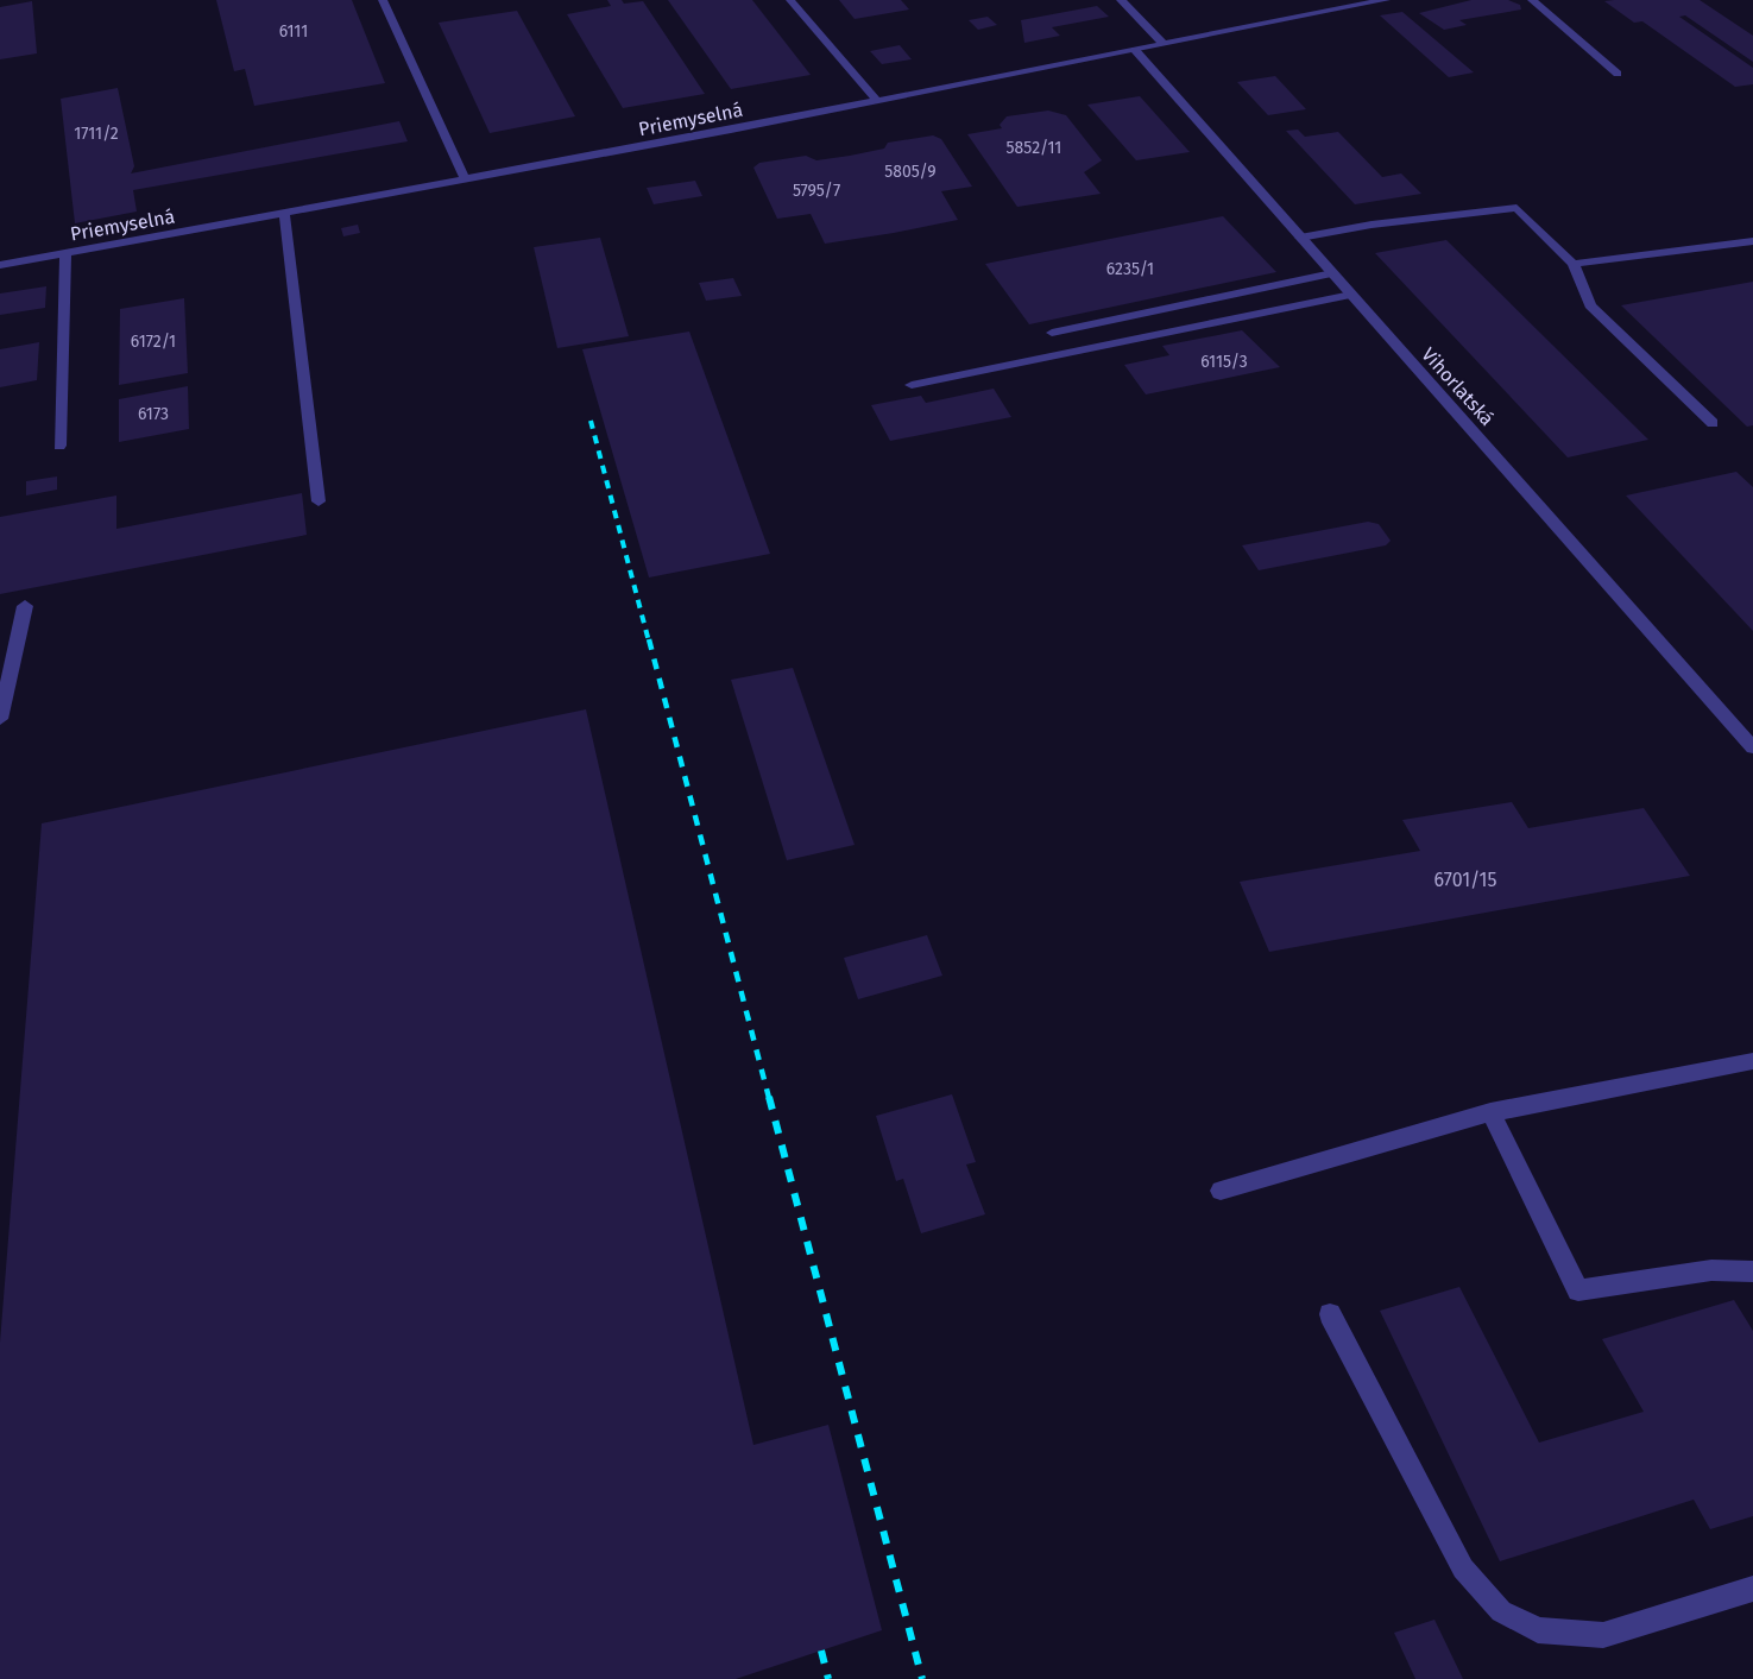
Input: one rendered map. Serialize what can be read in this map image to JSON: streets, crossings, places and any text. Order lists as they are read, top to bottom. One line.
{"streets":{"street":["Priemyselná","Vihorlatská"]},"crossings":[["Priemyselná","Vihorlatská"]],"house_numbers":["6111","1711/2","5852/11","5805/9","5795/7","6235/1","6172/1","6115/3","6173","6701/15"]}
